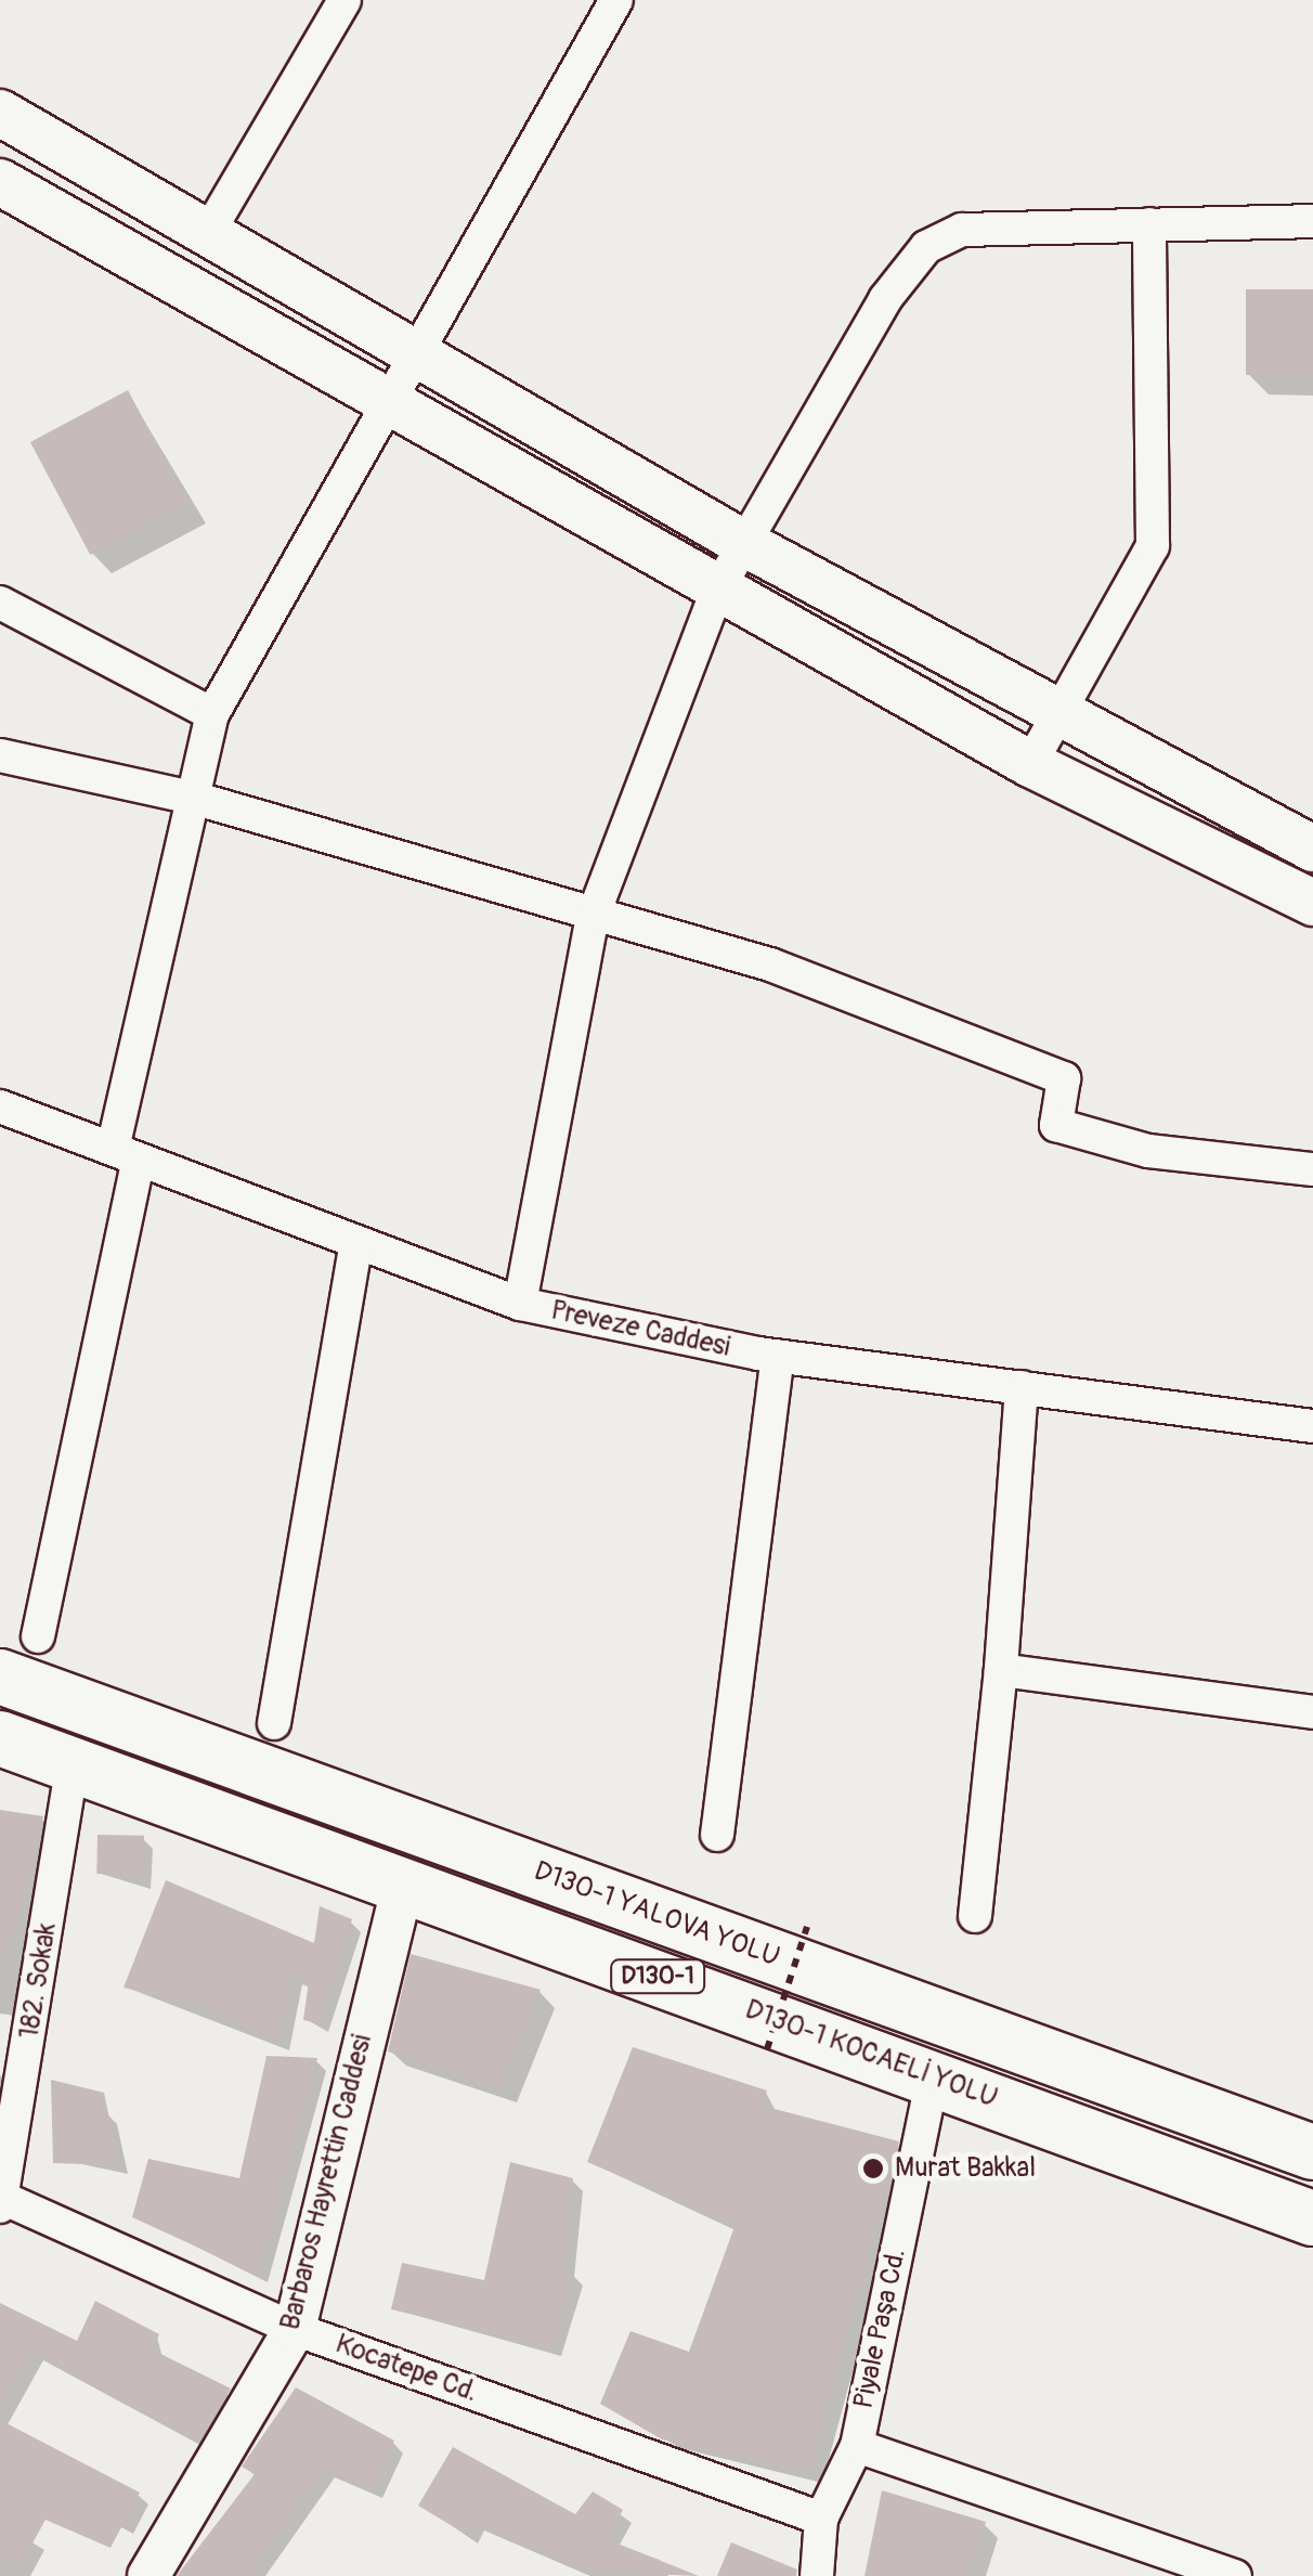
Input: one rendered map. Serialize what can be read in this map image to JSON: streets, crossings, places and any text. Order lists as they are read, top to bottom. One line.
{"streets":{"highway":["D130-1 YALOVA YOLU","D130-1","D130-1 KOCAELİ YOLU"],"street":["Preveze Caddesi","182. Sokak","Barbaros Hayrettin Caddesi","Piyale Paşa Cd.","Kocatepe Cd."]},"crossings":[["182. Sokak","D130-1 KOCAELİ YOLU"],["182. Sokak","Kocatepe Cd."],["D130-1 KOCAELİ YOLU","Barbaros Hayrettin Caddesi"],["D130-1 KOCAELİ YOLU","Piyale Paşa Cd."],["Barbaros Hayrettin Caddesi","Kocatepe Cd."],["Piyale Paşa Cd.","Kocatepe Cd."]],"places":["Murat Bakkal"]}
